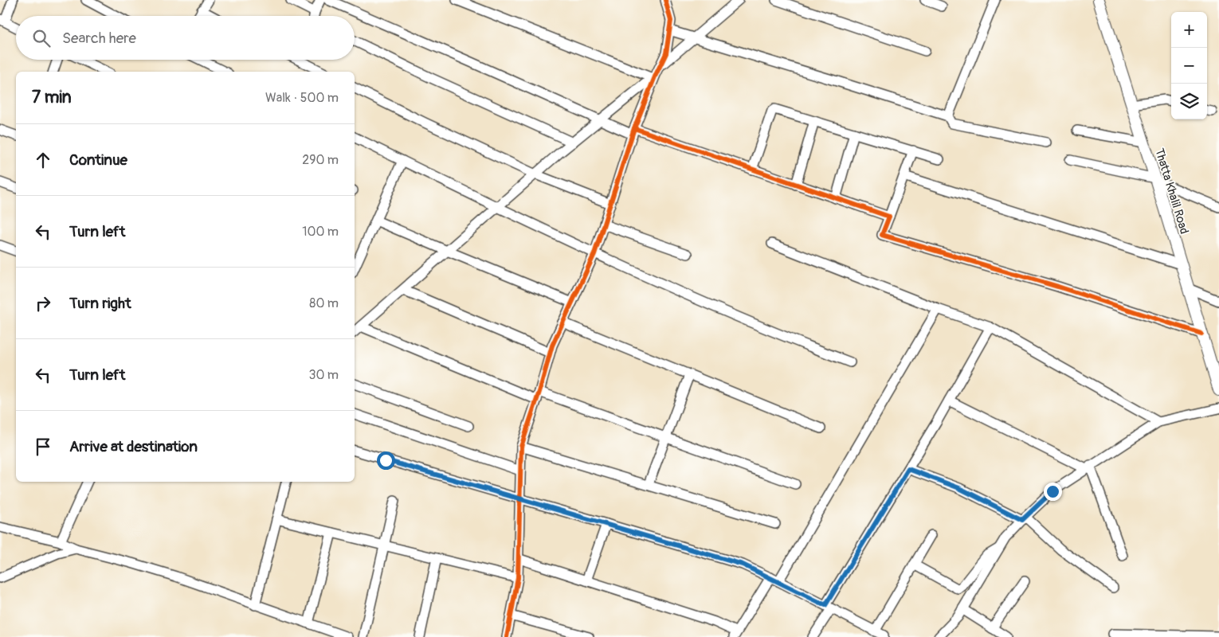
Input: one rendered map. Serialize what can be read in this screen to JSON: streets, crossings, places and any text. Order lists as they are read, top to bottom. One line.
{"streets":{"street":["Thatta Khalil Road"]},"page":{"map_buttons":["+","−"],"search":"Search here","heading":["7 min","Walk · 500 m"],"list":[["Continue","290 m"],["Turn left","100 m"],["Turn right","80 m"],["Turn left","30 m"],"Arrive at destination"]}}
